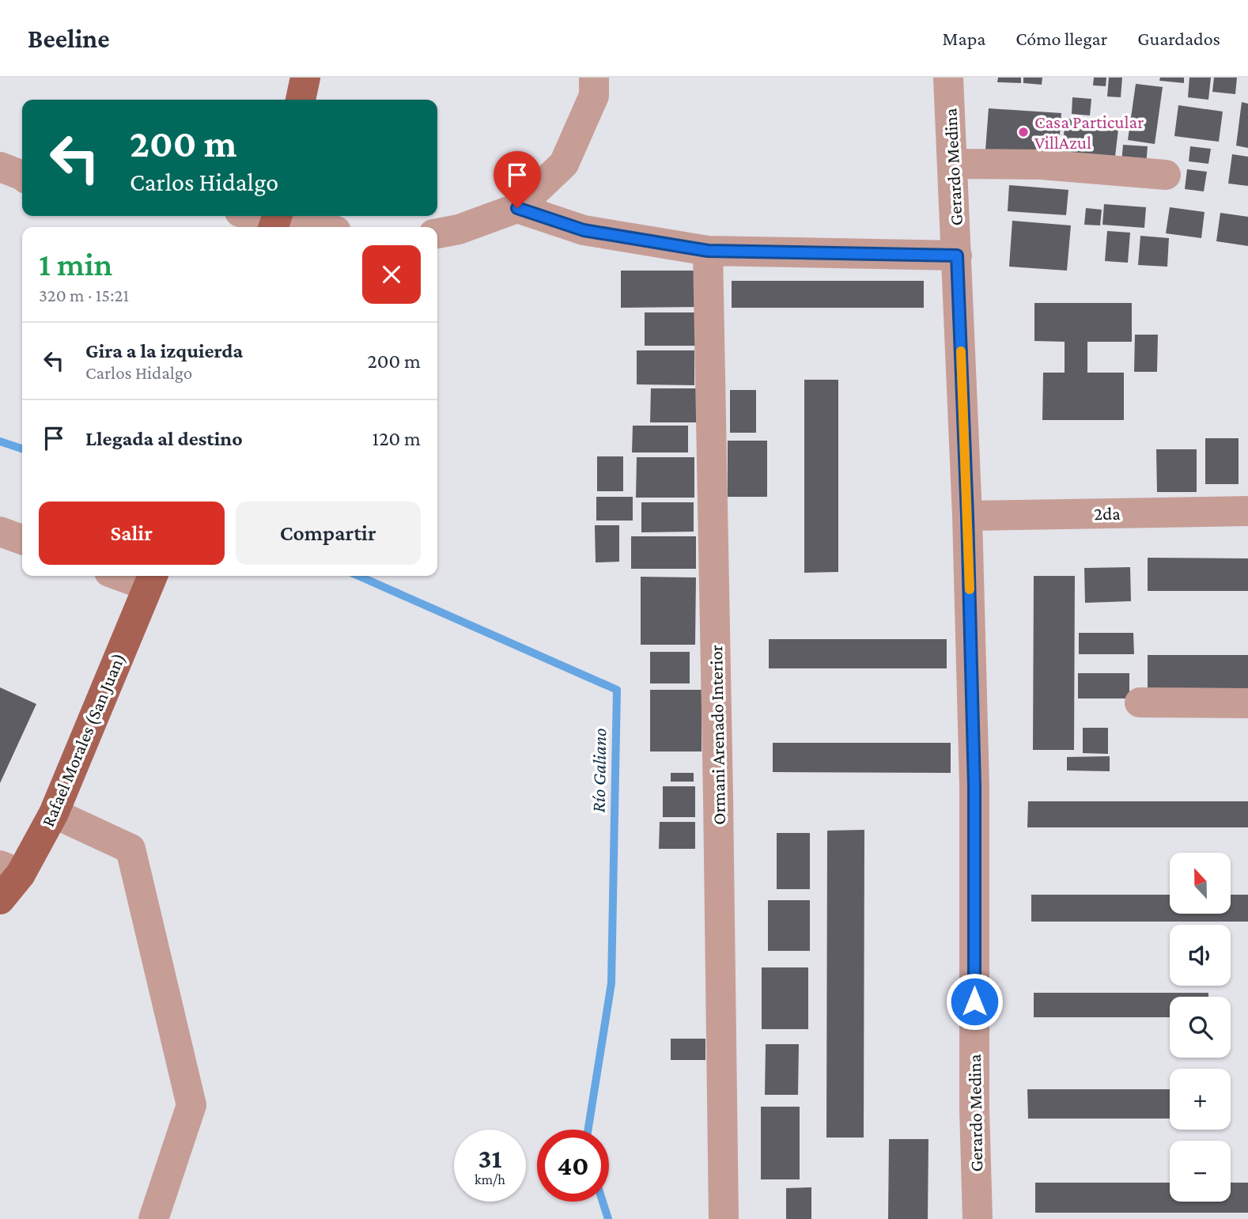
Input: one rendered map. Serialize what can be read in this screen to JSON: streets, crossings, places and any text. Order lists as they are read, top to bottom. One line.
{"streets":{"main road":["Rafael Morales (San Juan)"],"street":["Gerardo Medina","2da","Ormani Arenado Interior"]},"crossings":[["Gerardo Medina","2da"]],"water":["Río Galiano"],"places":["Casa Particular VillAzul"],"north":"top","page":{"header":"Beeline","nav":["Mapa","Cómo llegar","Guardados"],"turn":["200 m","Carlos Hidalgo"],"heading":["1 min","320 m · 15:21"],"list":[{"name":"Gira a la izquierda","note":"Carlos Hidalgo","value":"200 m"},{"name":"Llegada al destino","value":"120 m"}],"buttons":["Salir","Compartir"],"map_buttons":["+","−"],"speed":"31 km/h","limit":"40"}}
